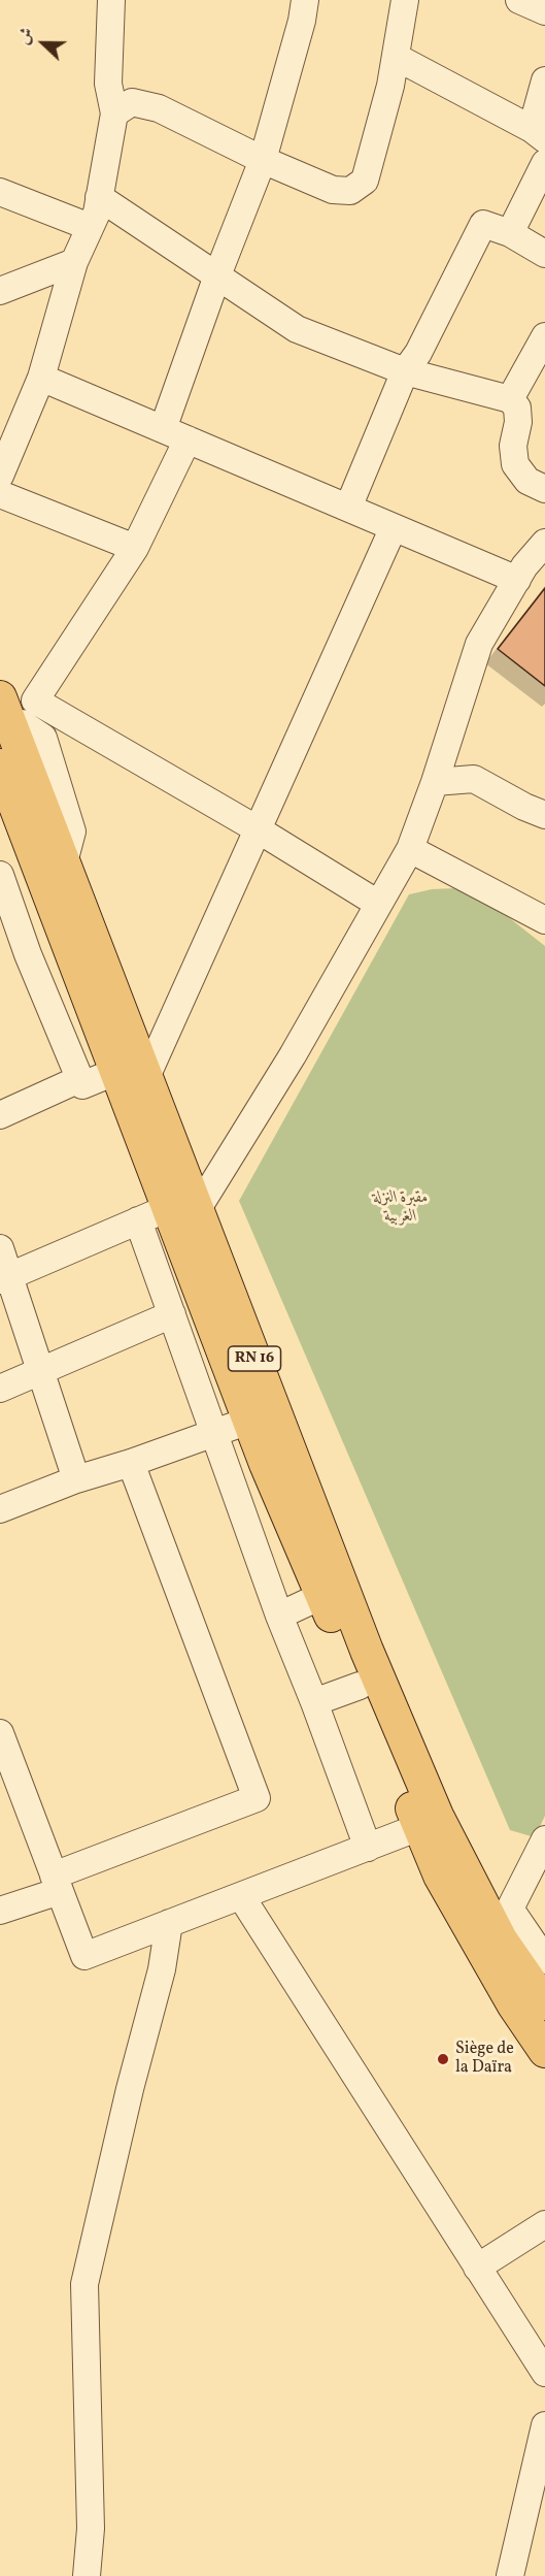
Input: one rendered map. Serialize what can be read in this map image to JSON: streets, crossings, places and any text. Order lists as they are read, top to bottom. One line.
{"streets":{"main road":["RN 16"]},"parks":["مقبرة النزلة الغربية"],"places":["Siège de la Daïra"],"north":"left"}
